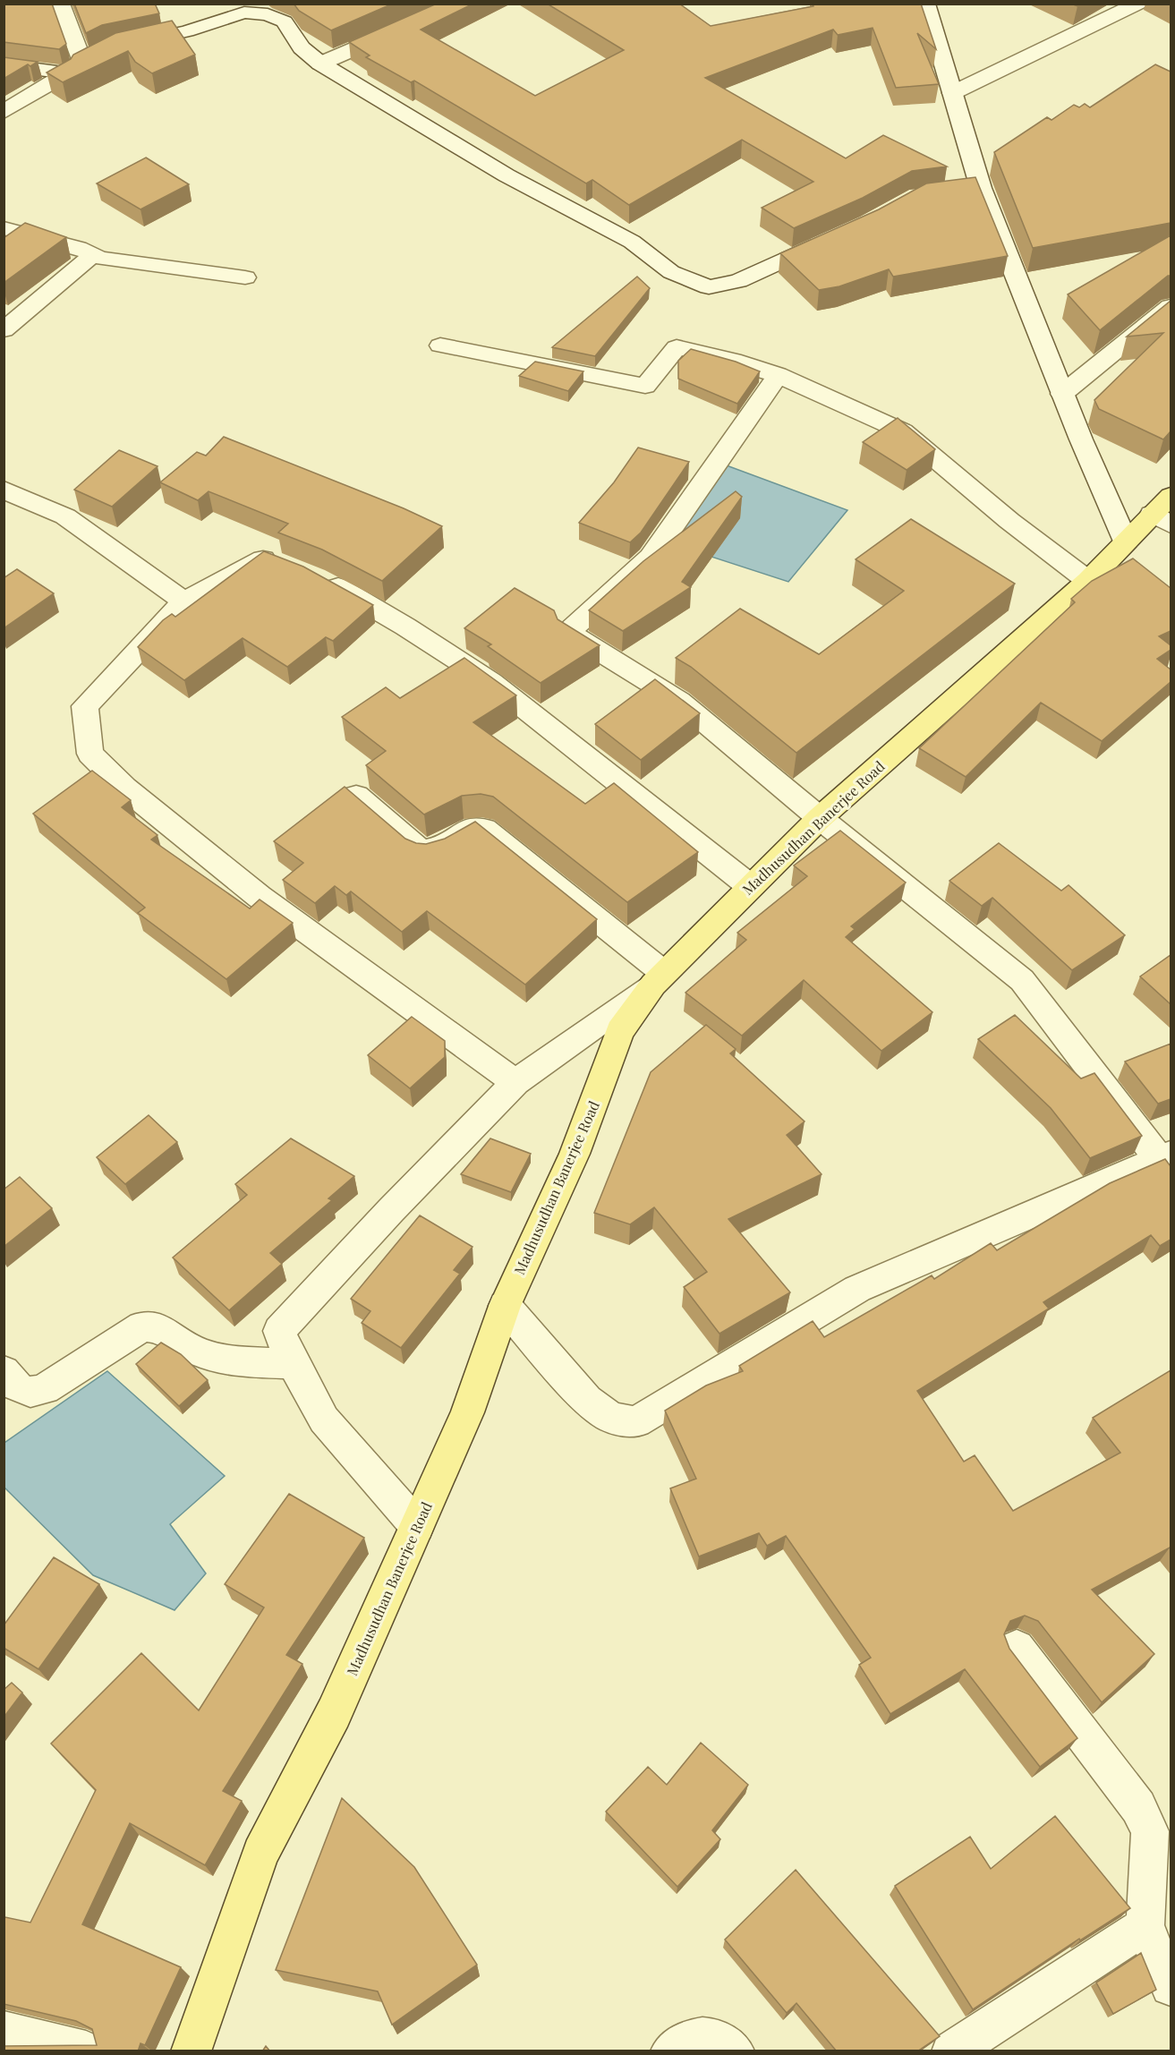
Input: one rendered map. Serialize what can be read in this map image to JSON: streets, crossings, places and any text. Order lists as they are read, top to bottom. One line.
{"streets":{"main road":["Madhusudhan Banerjee Road"]}}
